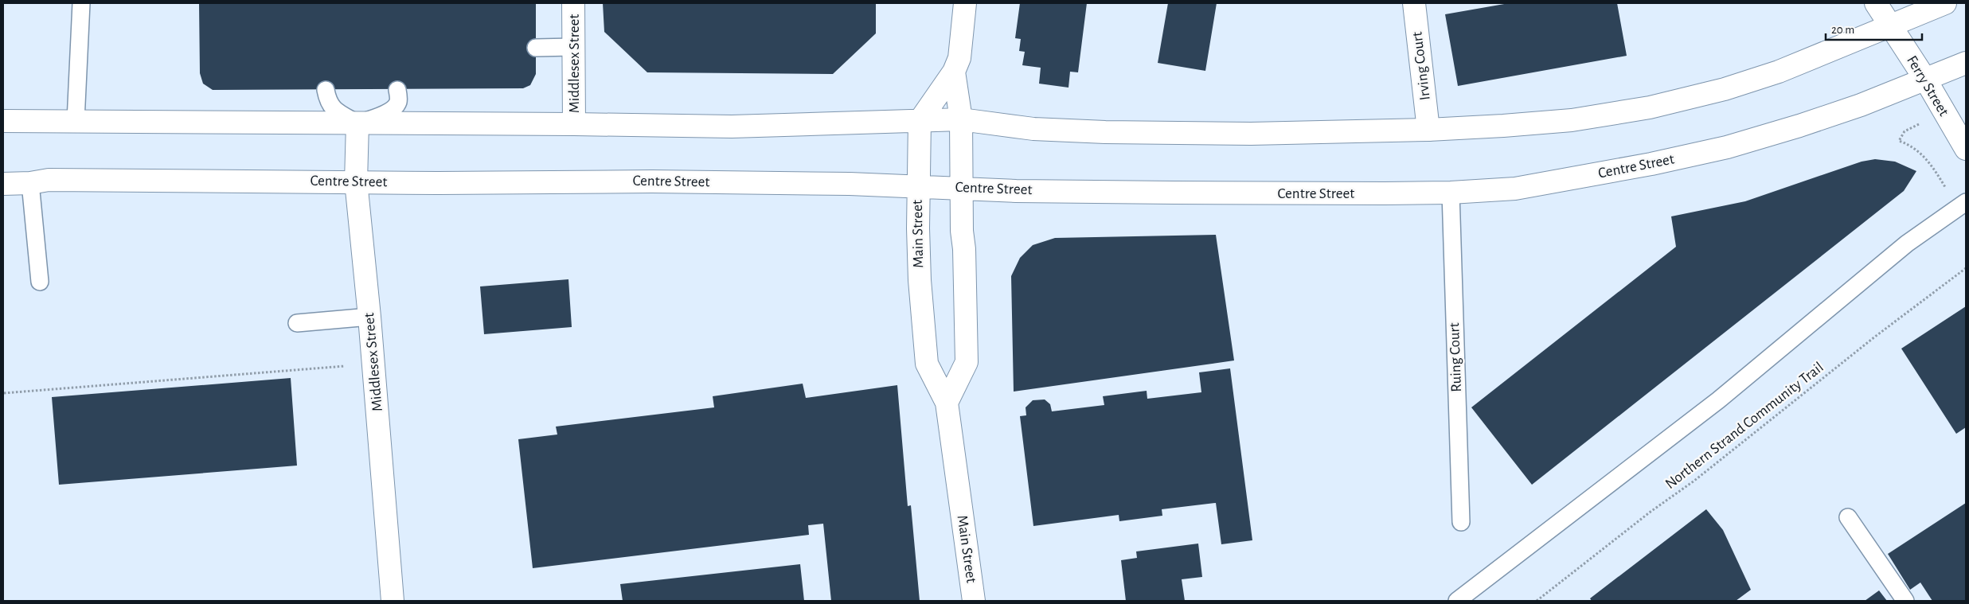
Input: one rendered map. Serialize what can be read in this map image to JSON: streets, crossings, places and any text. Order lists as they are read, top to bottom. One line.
{"streets":{"main road":["Middlesex Street","Irving Court","Ferry Street","Centre Street","Main Street"],"lane":["Ruing Court"],"path":["Northern Strand Community Trail"]},"crossings":[["Middlesex Street","Centre Street"],["Ferry Street","Centre Street"],["Centre Street","Main Street"],["Centre Street","Ruing Court"]],"scale_bar":"20 m"}
